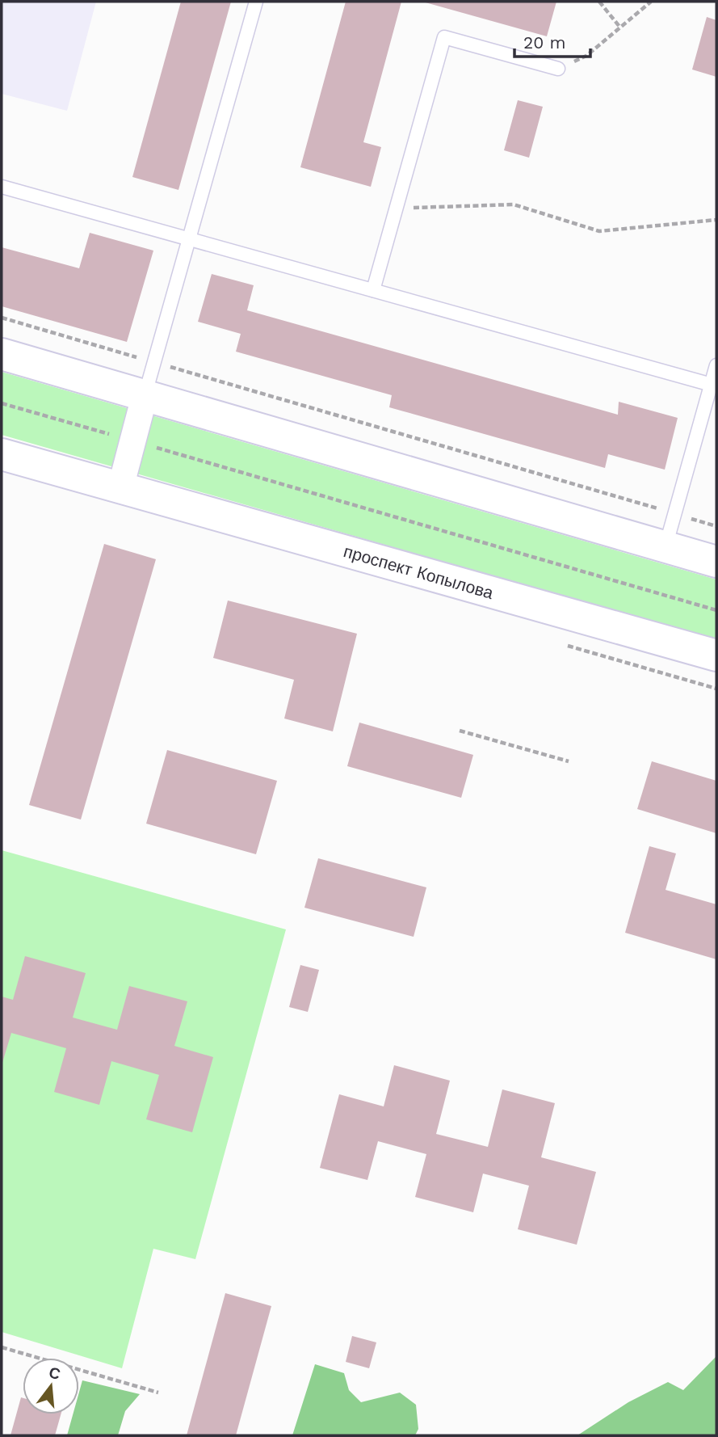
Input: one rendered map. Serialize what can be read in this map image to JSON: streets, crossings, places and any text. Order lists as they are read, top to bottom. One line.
{"streets":{"street":["проспект Копылова"]},"scale_bar":"20 m","north":"top"}
